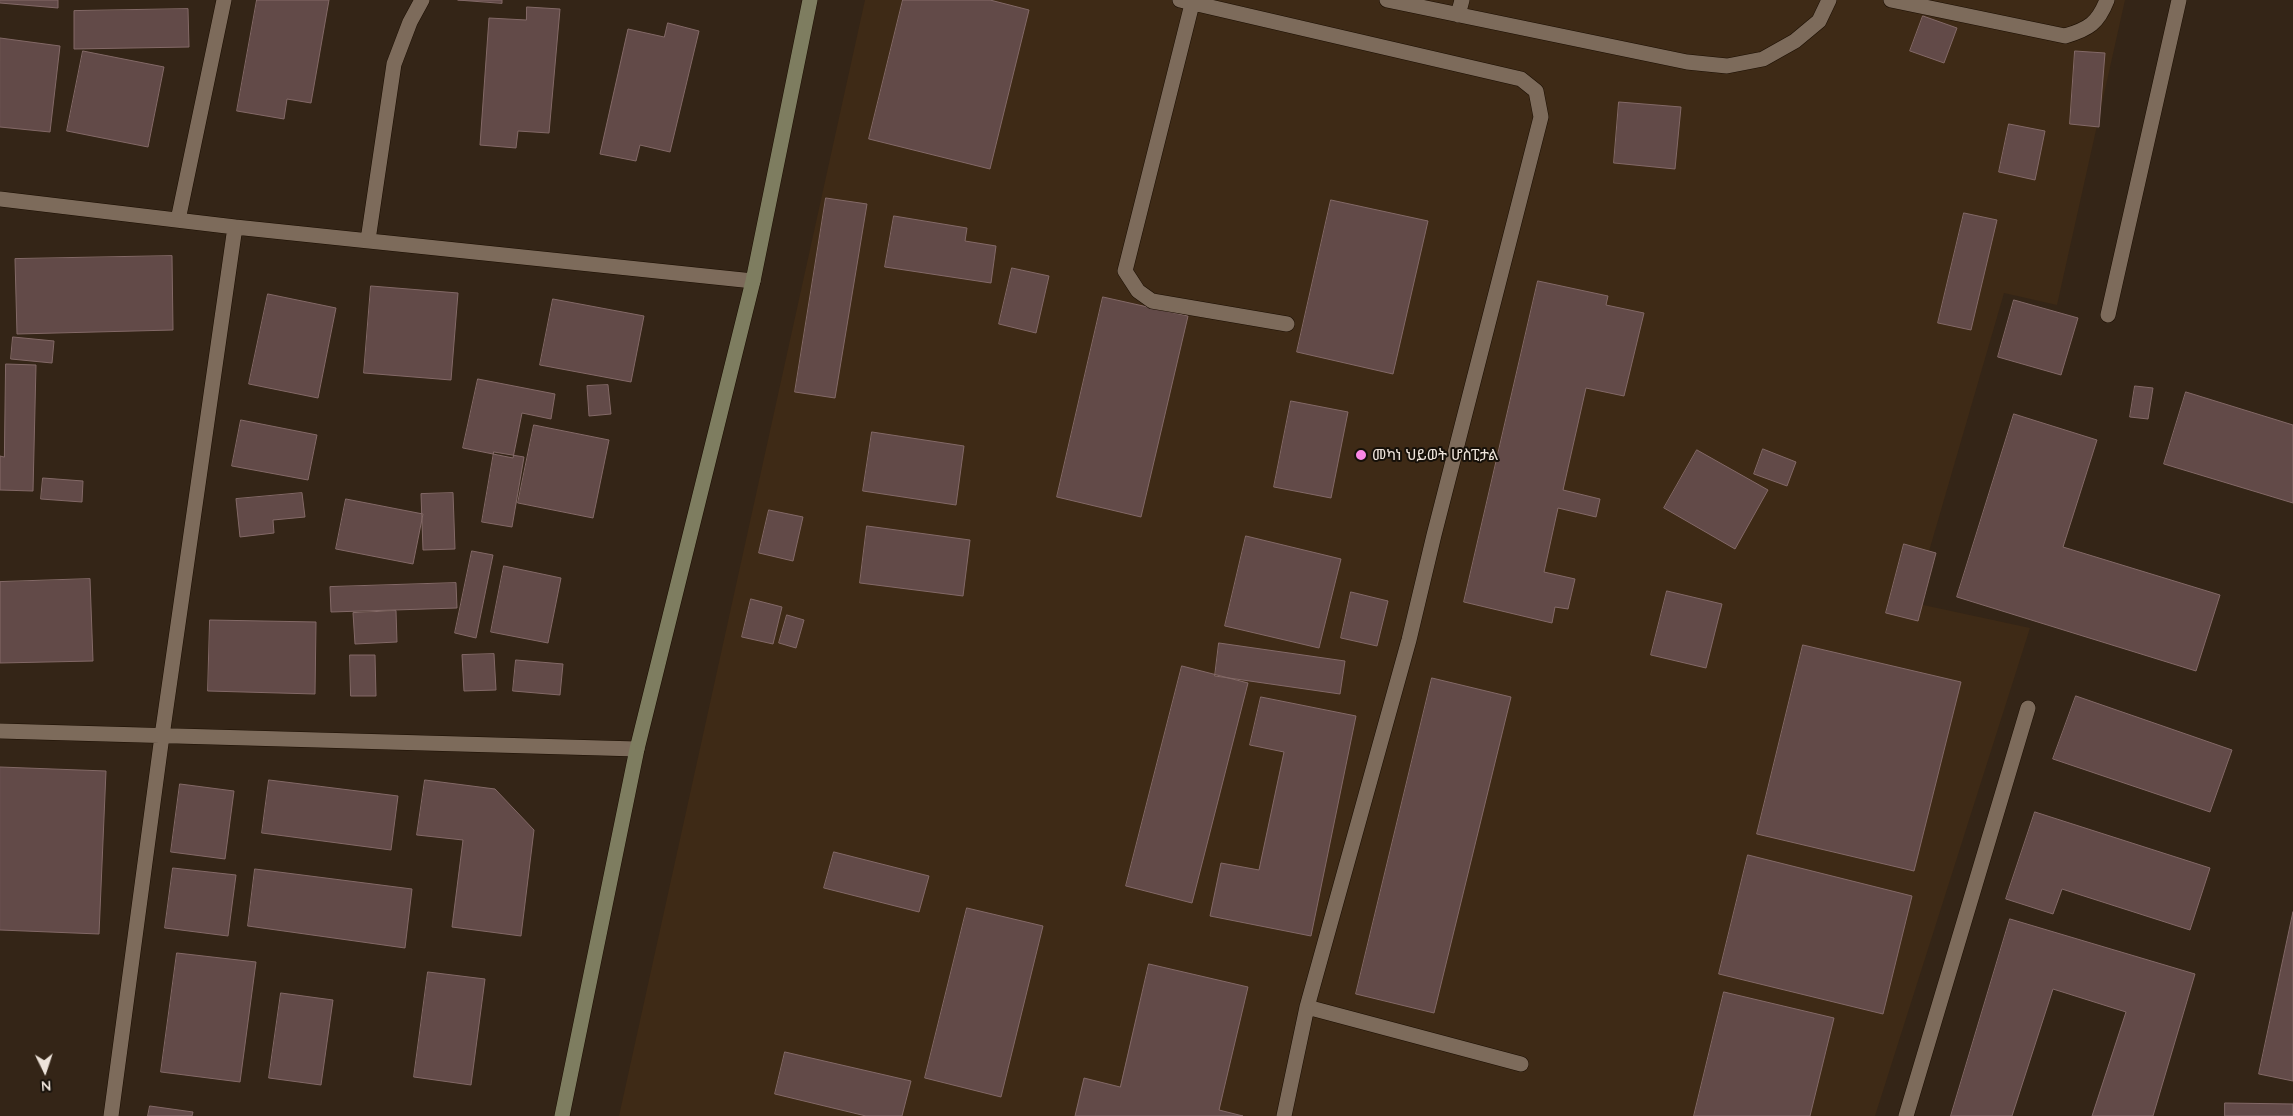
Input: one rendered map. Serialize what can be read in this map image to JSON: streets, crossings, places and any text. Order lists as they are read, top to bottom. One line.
{"places":["መካነ ህይወት ሆስፒታል"],"north":"bottom"}
